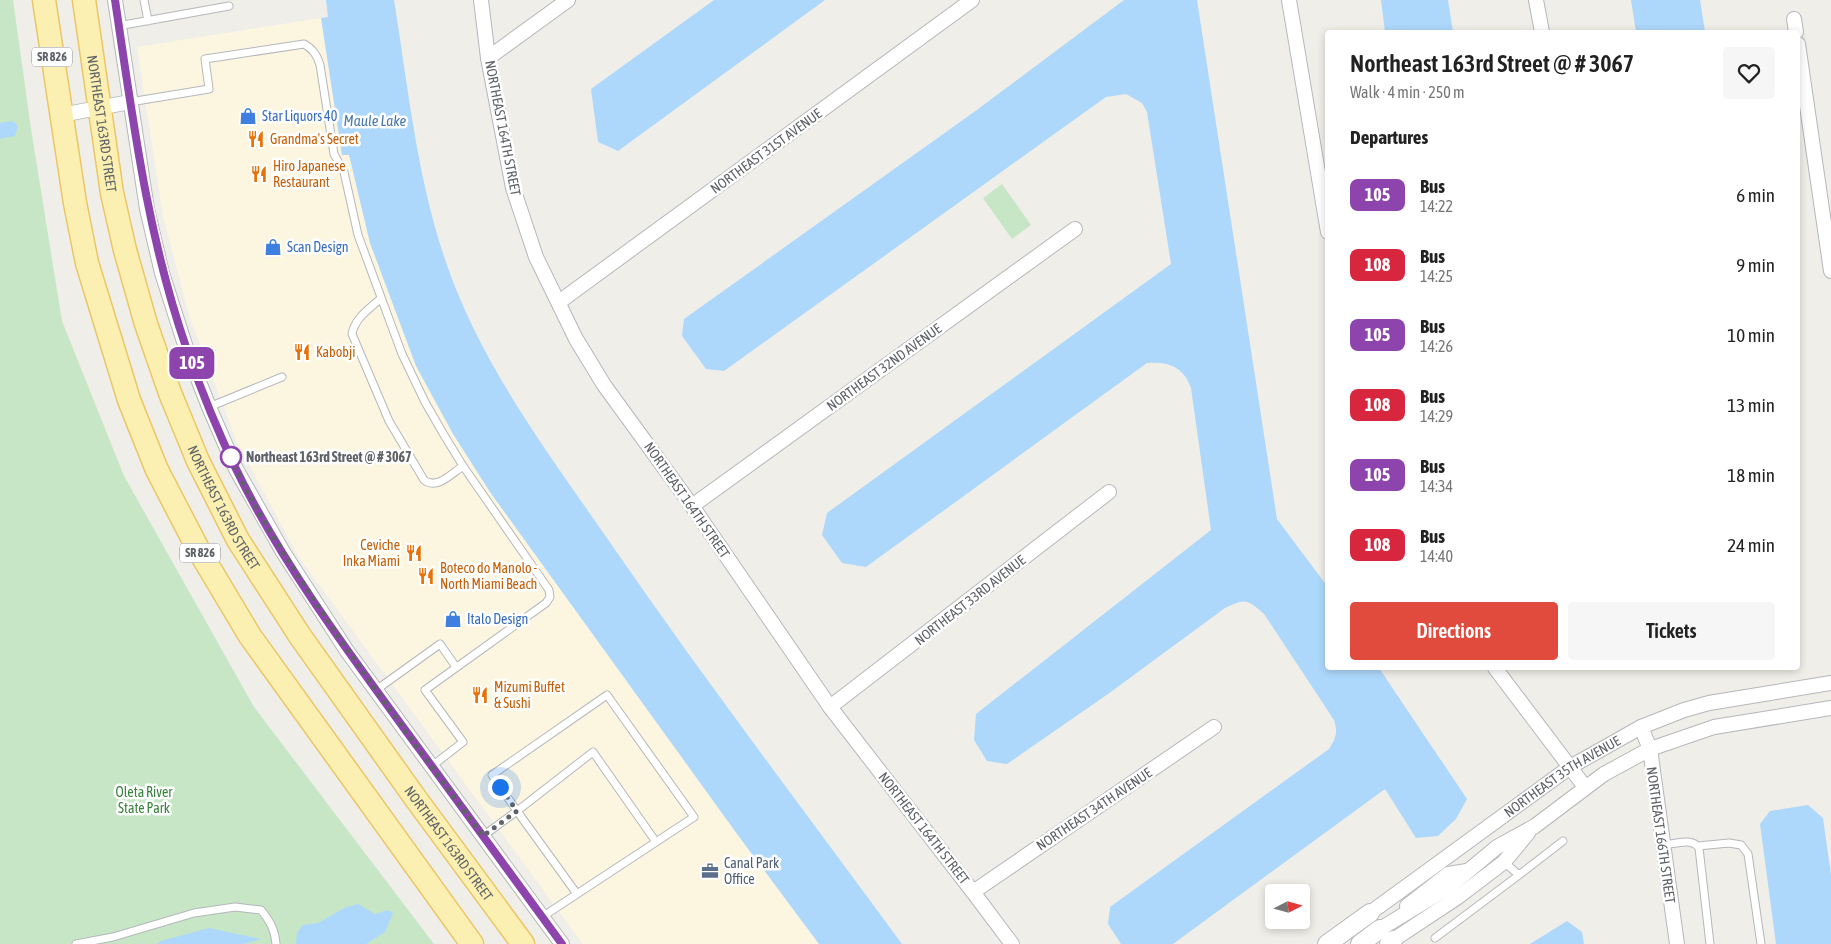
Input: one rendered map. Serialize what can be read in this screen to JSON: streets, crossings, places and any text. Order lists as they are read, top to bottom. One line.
{"streets":{"main road":["SR 826","NORTHEAST 163RD STREET"],"street":["NORTHEAST 164TH STREET","NORTHEAST 31ST AVENUE","NORTHEAST 32ND AVENUE","NORTHEAST 33RD AVENUE","NORTHEAST 35TH AVENUE","NORTHEAST 34TH AVENUE","NORTHEAST 166TH STREET"]},"crossings":[["NORTHEAST 164TH STREET","NORTHEAST 31ST AVENUE"],["NORTHEAST 164TH STREET","NORTHEAST 32ND AVENUE"],["NORTHEAST 164TH STREET","NORTHEAST 33RD AVENUE"],["NORTHEAST 164TH STREET","NORTHEAST 34TH AVENUE"],["NORTHEAST 35TH AVENUE","NORTHEAST 166TH STREET"]],"water":["Maule Lake"],"parks":["Oleta River State Park"],"places":{"shop":["Star Liquors 40","Scan Design","Italo Design"],"restaurant":["Grandma's Secret","Hiro Japanese Restaurant","Kabobji","Ceviche Inka Miami","Boteco do Manolo - North Miami Beach","Mizumi Buffet & Sushi"],"other":["Northeast 163rd Street @ # 3067"],"office":["Canal Park Office"]},"lines":["bus line 105"],"north":"right","page":{"on_map":"105","heading":[["Northeast 163rd Street @ # 3067","Walk · 4 min · 250 m"],"Departures"],"list":[{"mark":"105","name":"Bus","note":"14:22","value":"6 min"},{"mark":"108","name":"Bus","note":"14:25","value":"9 min"},{"mark":"105","name":"Bus","note":"14:26","value":"10 min"},{"mark":"108","name":"Bus","note":"14:29","value":"13 min"},{"mark":"105","name":"Bus","note":"14:34","value":"18 min"},{"mark":"108","name":"Bus","note":"14:40","value":"24 min"}],"buttons":["Directions","Tickets"]}}
